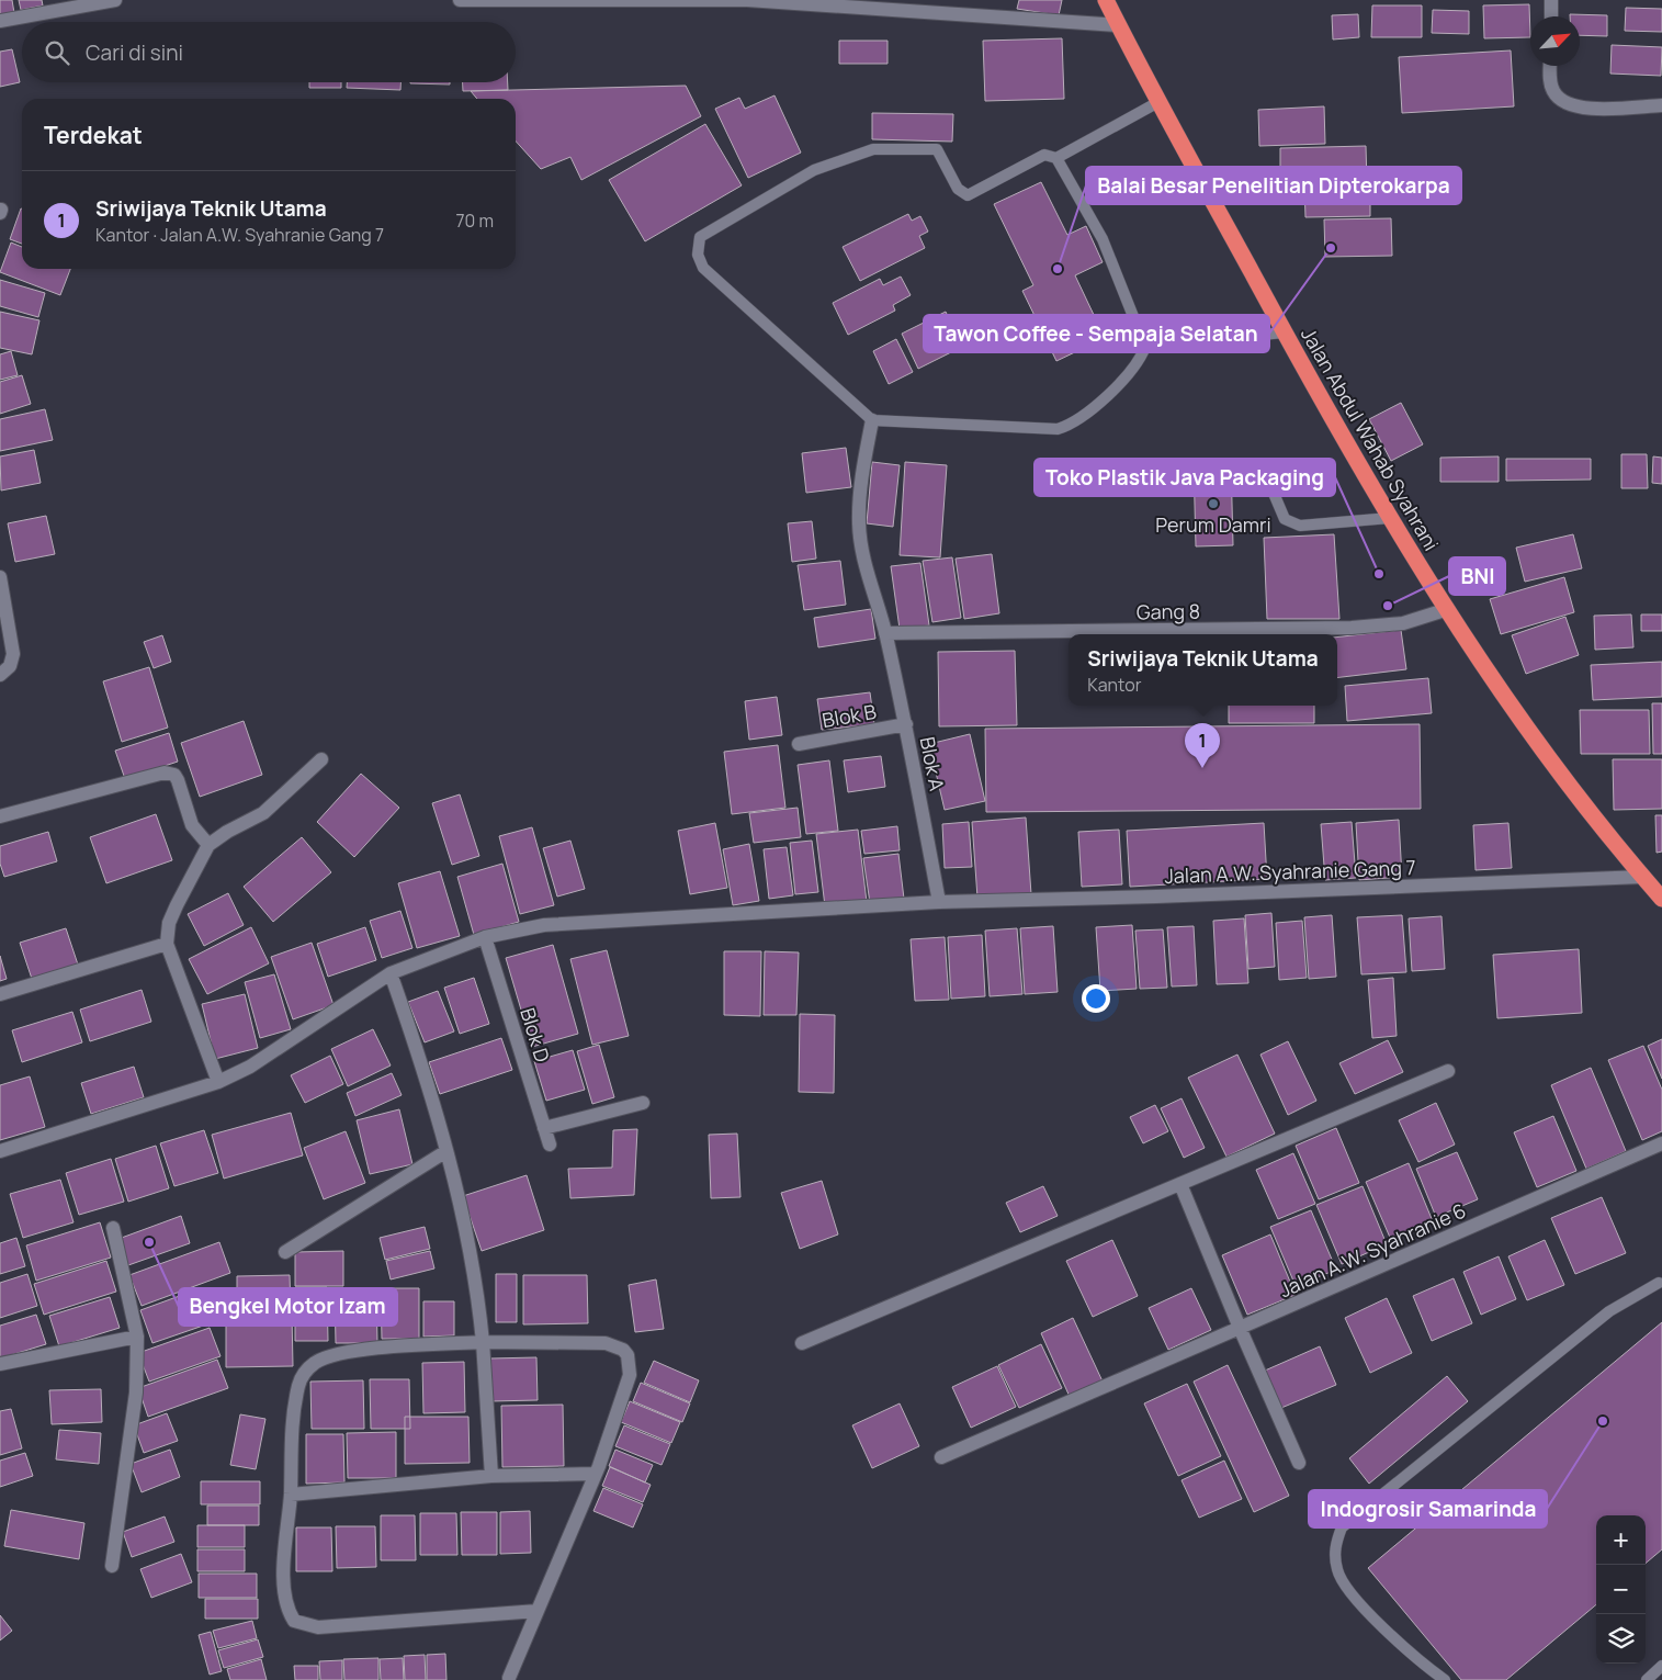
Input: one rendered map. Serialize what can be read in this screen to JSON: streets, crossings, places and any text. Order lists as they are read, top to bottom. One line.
{"streets":{"highway":["Jalan Abdul Wahab Syahrani"],"street":["Gang 8","Blok B","Blok A","Jalan A.W. Syahranie Gang 7","Blok D","Jalan A.W. Syahranie 6"]},"crossings":[["Jalan Abdul Wahab Syahrani","Gang 8"],["Jalan Abdul Wahab Syahrani","Jalan A.W. Syahranie Gang 7"],["Gang 8","Blok A"],["Blok B","Blok A"],["Blok A","Jalan A.W. Syahranie Gang 7"],["Jalan A.W. Syahranie Gang 7","Blok D"]],"places":["Tawon Coffee - Sempaja Selatan","Balai Besar Penelitian Dipterokarpa","Perum Damri","Toko Plastik Java Packaging","BNI","Bengkel Motor Izam","Indogrosir Samarinda"],"north":"top right","page":{"search":"Cari di sini","heading":"Terdekat","list":[{"mark":"1","name":"Sriwijaya Teknik Utama","note":"Kantor · Jalan A.W. Syahranie Gang 7","value":"70 m"}],"popup":["Sriwijaya Teknik Utama","Kantor"],"pins":"1","map_buttons":["+","−"]}}
